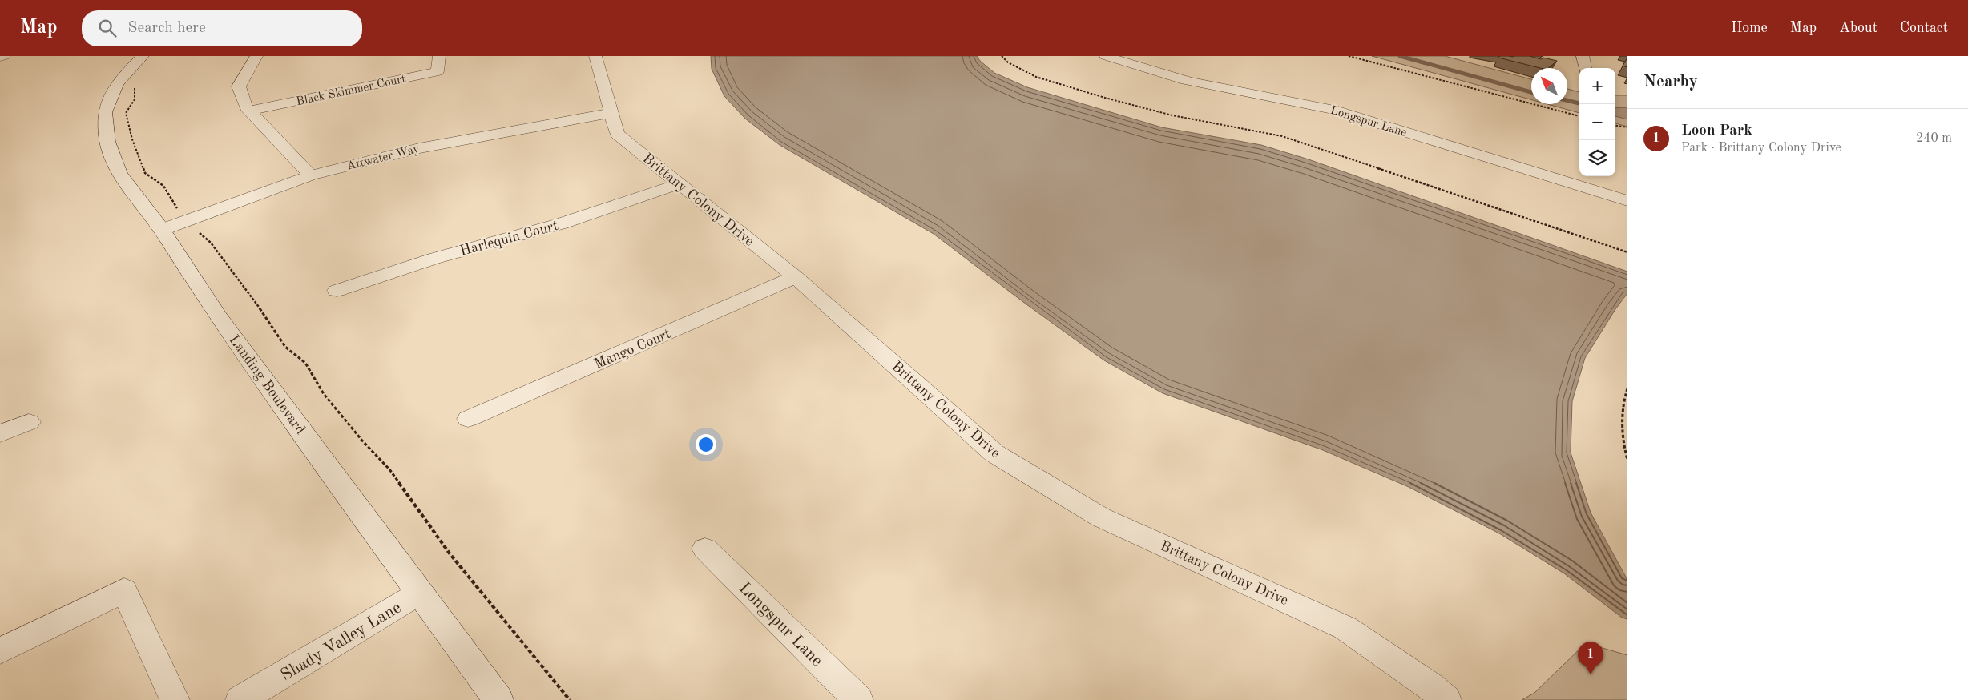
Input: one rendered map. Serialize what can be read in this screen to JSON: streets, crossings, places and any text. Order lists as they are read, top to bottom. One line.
{"streets":{"street":["Black Skimmer Court","Longspur Lane","Attwater Way","Brittany Colony Drive","Harlequin Court","Mango Court","Landing Boulevard","Shady Valley Lane"]},"crossings":[["Attwater Way","Brittany Colony Drive"],["Attwater Way","Landing Boulevard"],["Brittany Colony Drive","Harlequin Court"],["Brittany Colony Drive","Mango Court"],["Landing Boulevard","Shady Valley Lane"]],"north":"top left","page":{"header":"Map","search":"Search here","nav":["Home","Map","About","Contact"],"heading":"Nearby","map_buttons":["+","−"],"list":[{"mark":"1","name":"Loon Park","note":"Park · Brittany Colony Drive","value":"240 m"}],"pins":"1"}}
